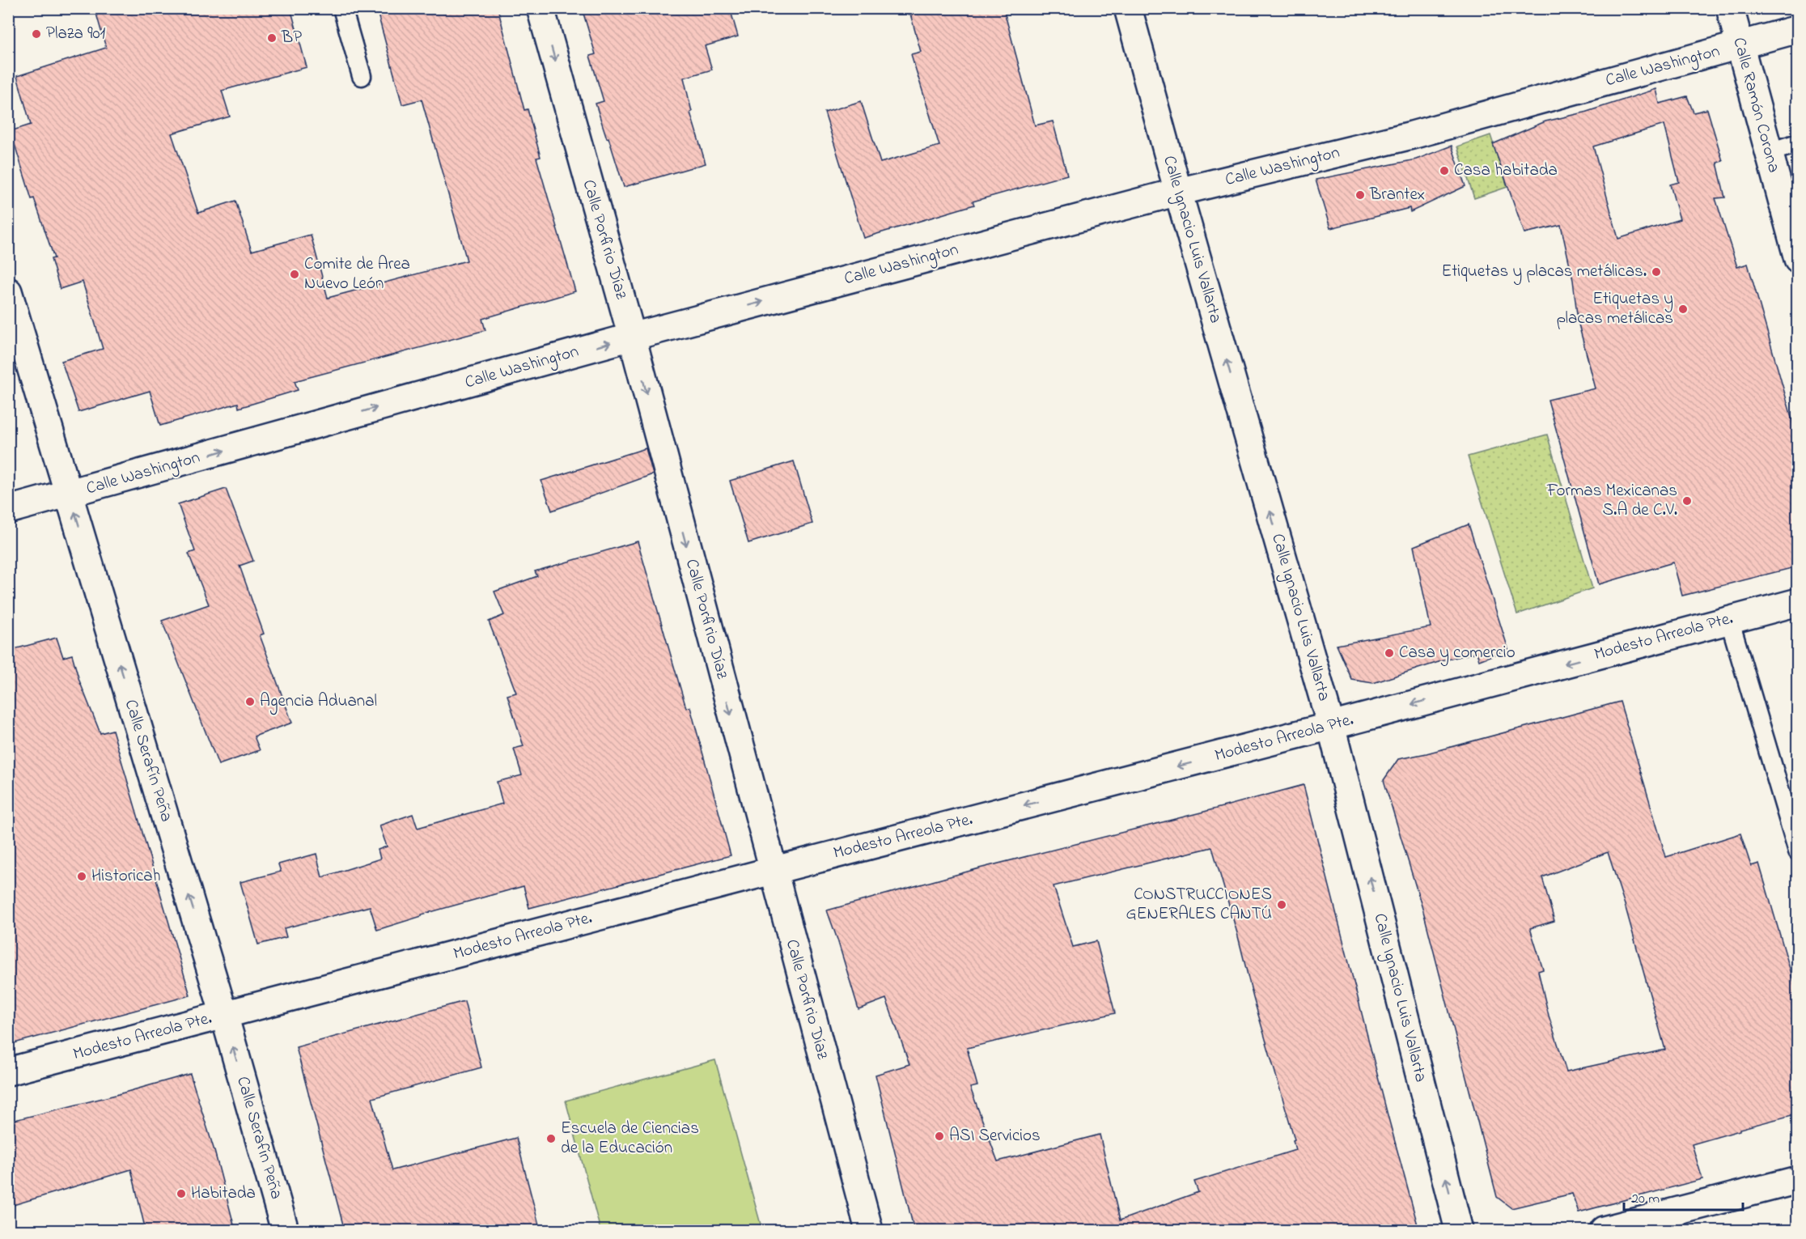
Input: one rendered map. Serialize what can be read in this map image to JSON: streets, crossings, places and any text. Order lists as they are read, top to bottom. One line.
{"streets":{"street":["Calle Washington","Calle Ramón Corona","Calle Porfirio Díaz","Calle Ignacio Luis Vallarta","Modesto Arreola Pte.","Calle Serafín Peña"]},"crossings":[["Calle Washington","Calle Ramón Corona"],["Calle Washington","Calle Porfirio Díaz"],["Calle Washington","Calle Ignacio Luis Vallarta"],["Calle Washington","Calle Serafín Peña"],["Calle Porfirio Díaz","Modesto Arreola Pte."],["Calle Ignacio Luis Vallarta","Modesto Arreola Pte."],["Modesto Arreola Pte.","Calle Serafín Peña"]],"one_way":["Calle Washington","Calle Porfirio Díaz","Calle Ignacio Luis Vallarta","Modesto Arreola Pte.","Calle Serafín Peña"],"places":["Plaza 901","BP","Casa habitada","Brantex","Etiquetas y placas metálicas.","Comite de Area Nuevo León","Etiquetas y placas metálicas","Formas Mexicanas S.A de C.V.","Casa y comercio","Agencia Aduanal","Historicah","CONSTRUCCIONES GENERALES CANTÚ","ASI Servicios","Escuela de Ciencias de la Educación","Habitada"],"scale_bar":"20 m"}
